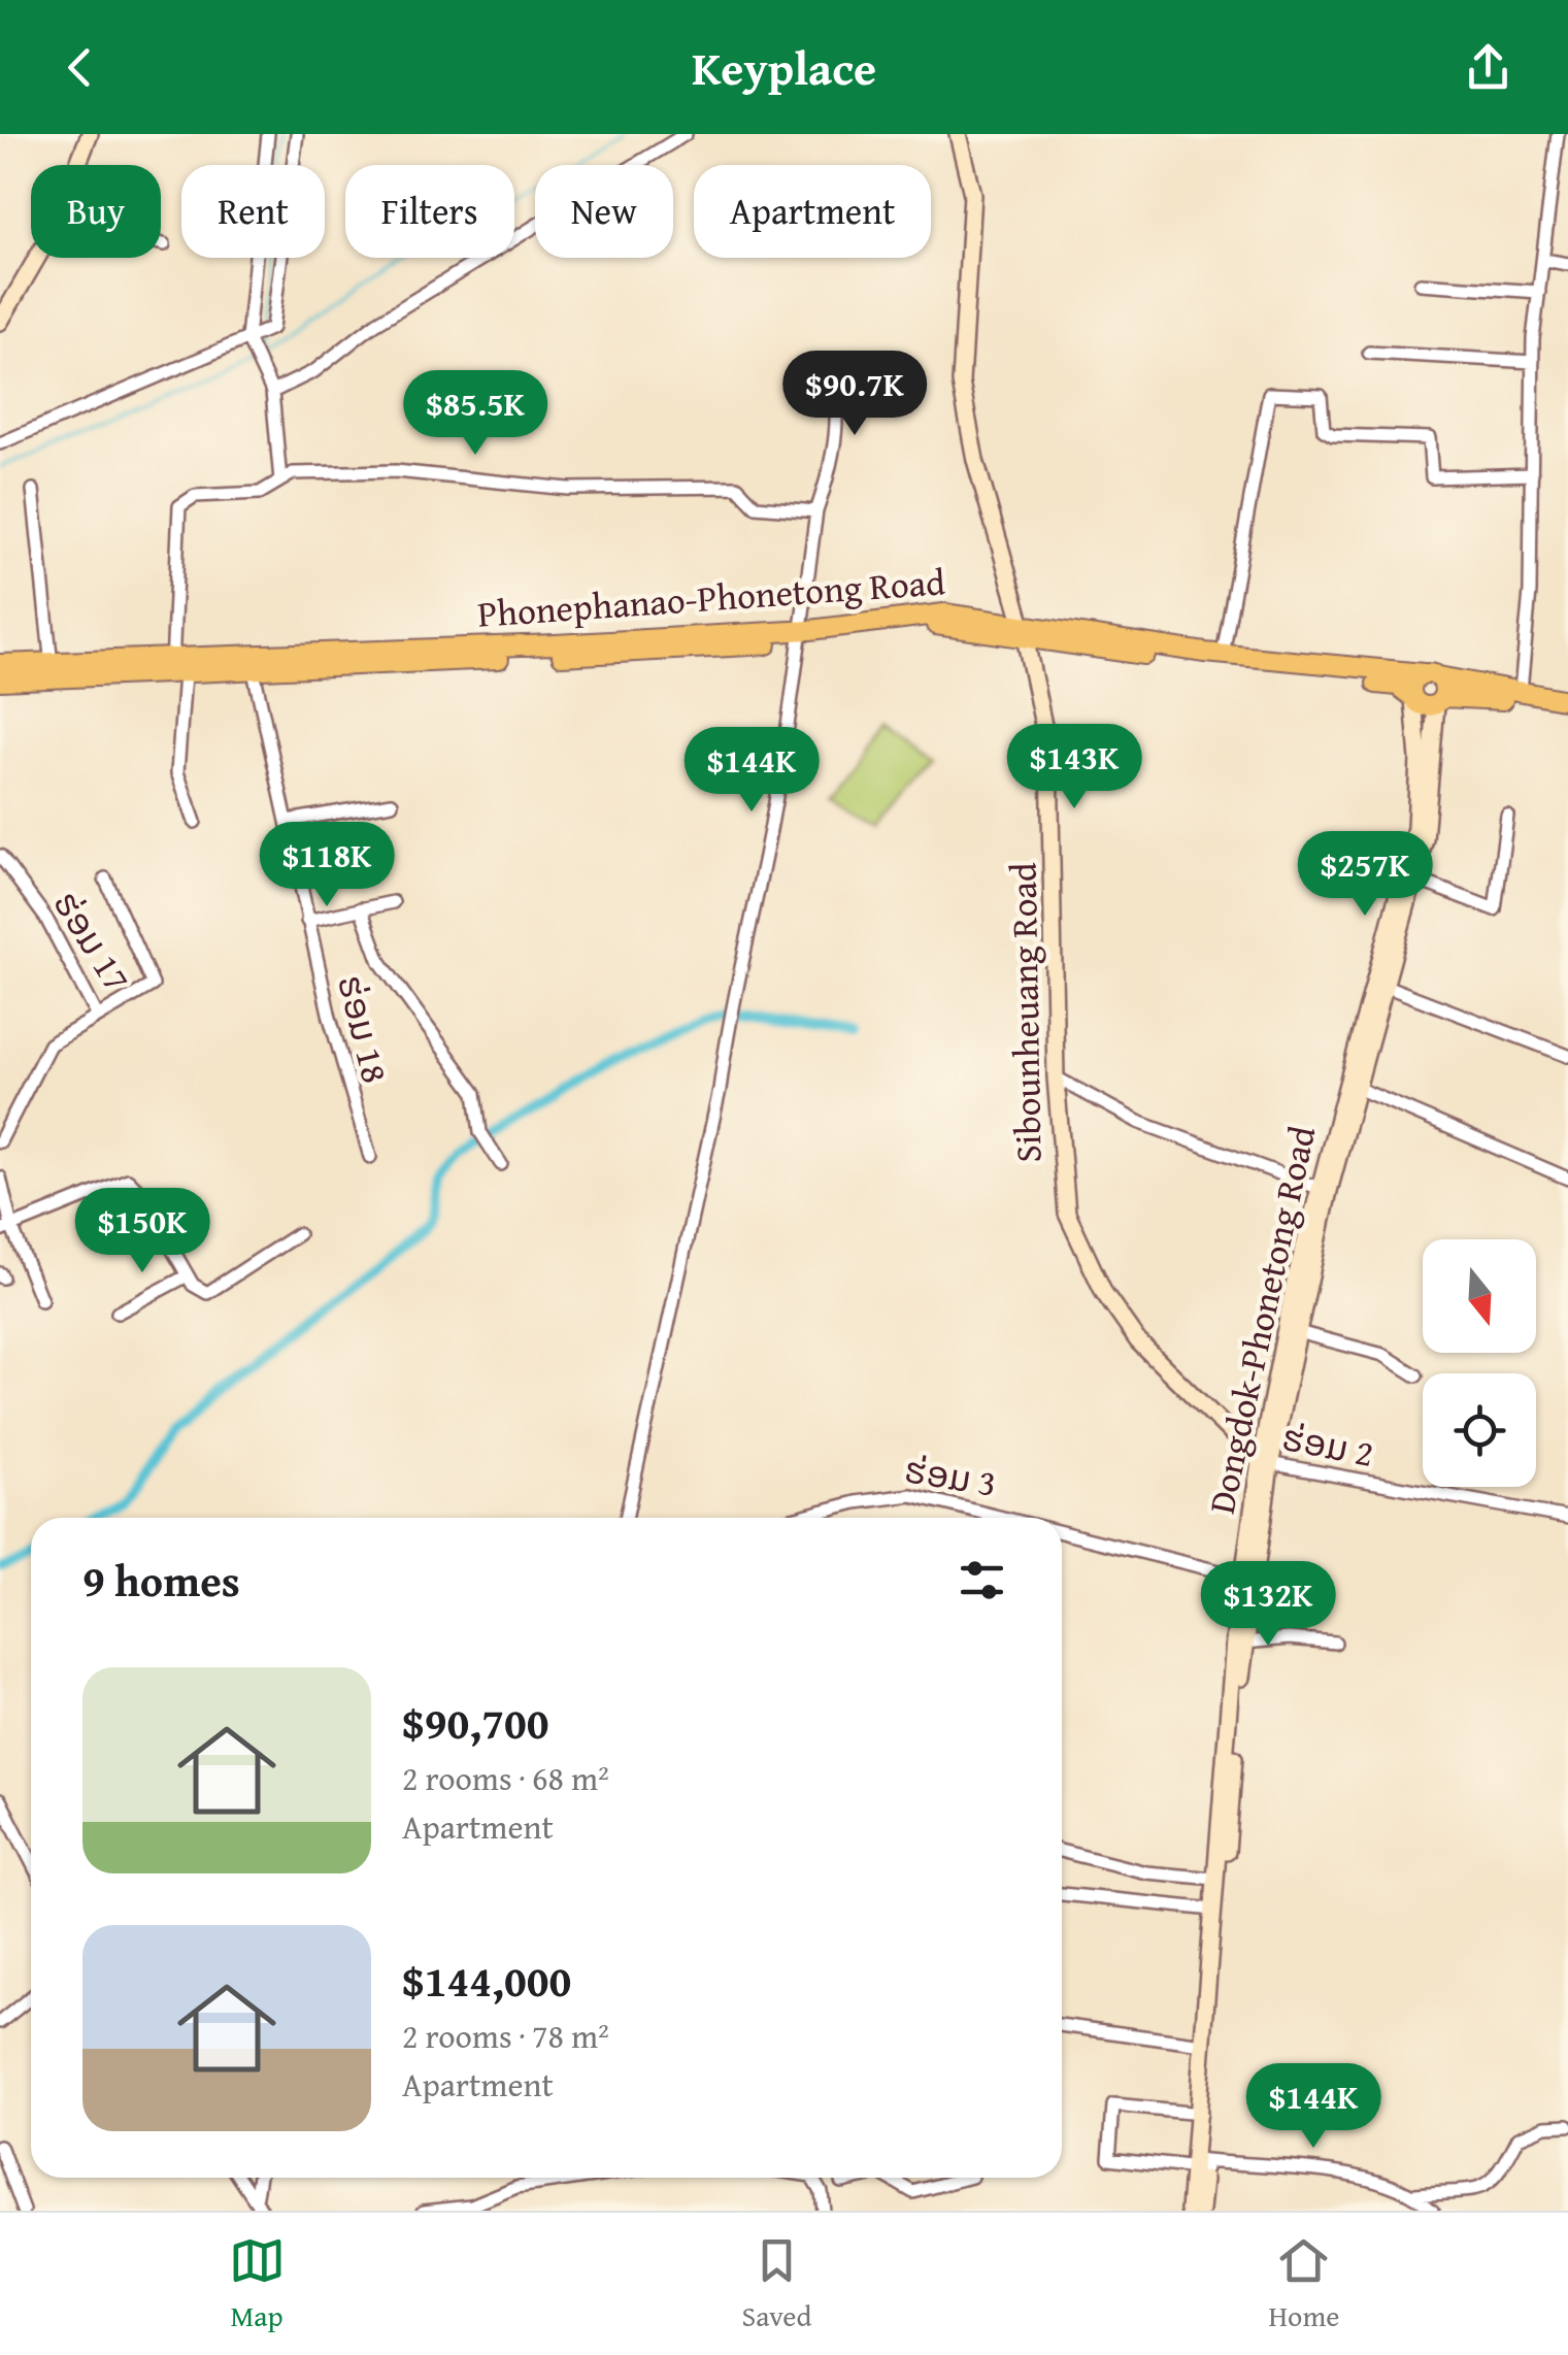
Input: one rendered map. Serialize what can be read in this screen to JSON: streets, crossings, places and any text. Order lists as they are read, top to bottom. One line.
{"streets":{"main road":["Phonephanao-Phonetong Road","Sibounheuang Road","Dongdok-Phonetong Road"],"street":["ຮ່ອມ 17","ຮ່ອມ 18","ຮ່ອມ 2","ຮ່ອມ 3"]},"crossings":[["Phonephanao-Phonetong Road","Sibounheuang Road"],["Phonephanao-Phonetong Road","ຮ່ອມ 18"],["Sibounheuang Road","Dongdok-Phonetong Road"],["Sibounheuang Road","ຮ່ອມ 2"],["Dongdok-Phonetong Road","ຮ່ອມ 2"],["Dongdok-Phonetong Road","ຮ່ອມ 3"]],"north":"bottom","page":{"header":"Keyplace","chip":["Buy","Rent","Filters","New","Apartment"],"price":["$90.7K","$85.5K","$143K","$144K","$118K","$257K","$150K","$132K","$144K"],"heading":"9 homes","list":[{"name":"$90,700","note":"2 rooms · 68 m² · Apartment"},{"name":"$144,000","note":"2 rooms · 78 m² · Apartment"}],"tabs":["Map","Saved","Home"]}}
